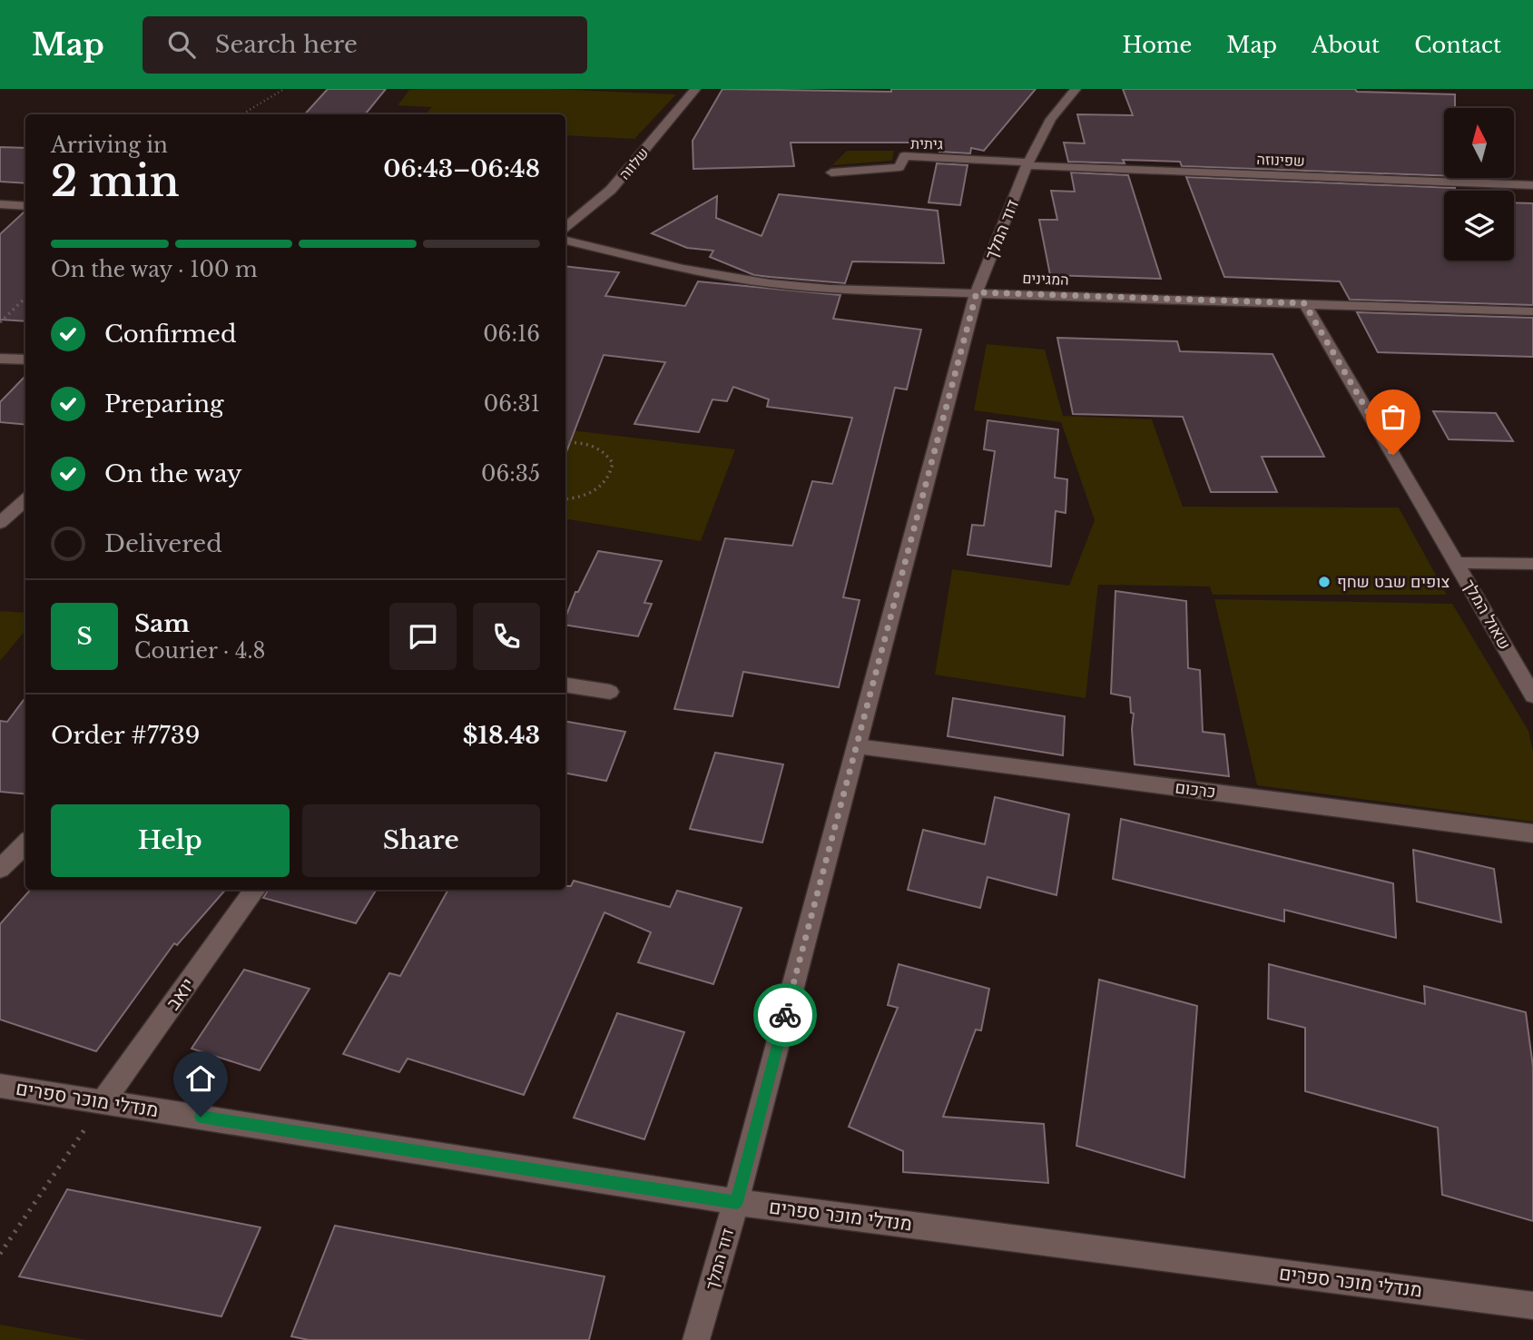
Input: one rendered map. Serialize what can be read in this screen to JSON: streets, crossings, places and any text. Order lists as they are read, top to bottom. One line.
{"streets":{"street":["גיתית","שפינוזה","שלווה","דוד המלך","המגינים","שאול המלך","כרכום","יואב","מנדלי מוכר ספרים"]},"crossings":[["גיתית","שפינוזה"],["גיתית","דוד המלך"],["שפינוזה","דוד המלך"],["דוד המלך","המגינים"],["דוד המלך","כרכום"],["דוד המלך","מנדלי מוכר ספרים"],["המגינים","שאול המלך"],["יואב","מנדלי מוכר ספרים"]],"places":["צופים שבט שחף"],"north":"top","page":{"header":"Map","search":"Search here","nav":["Home","Map","About","Contact"],"heading":["2 min","Arriving in","06:43–06:48"],"panel":["Sam","Courier · 4.8","Order #7739","$18.43"],"bar":"On the way · 100 m","list":[["Confirmed","06:16"],["Preparing","06:31"],["On the way","06:35"],"Delivered"],"round":"S","buttons":["Help","Share"]}}
